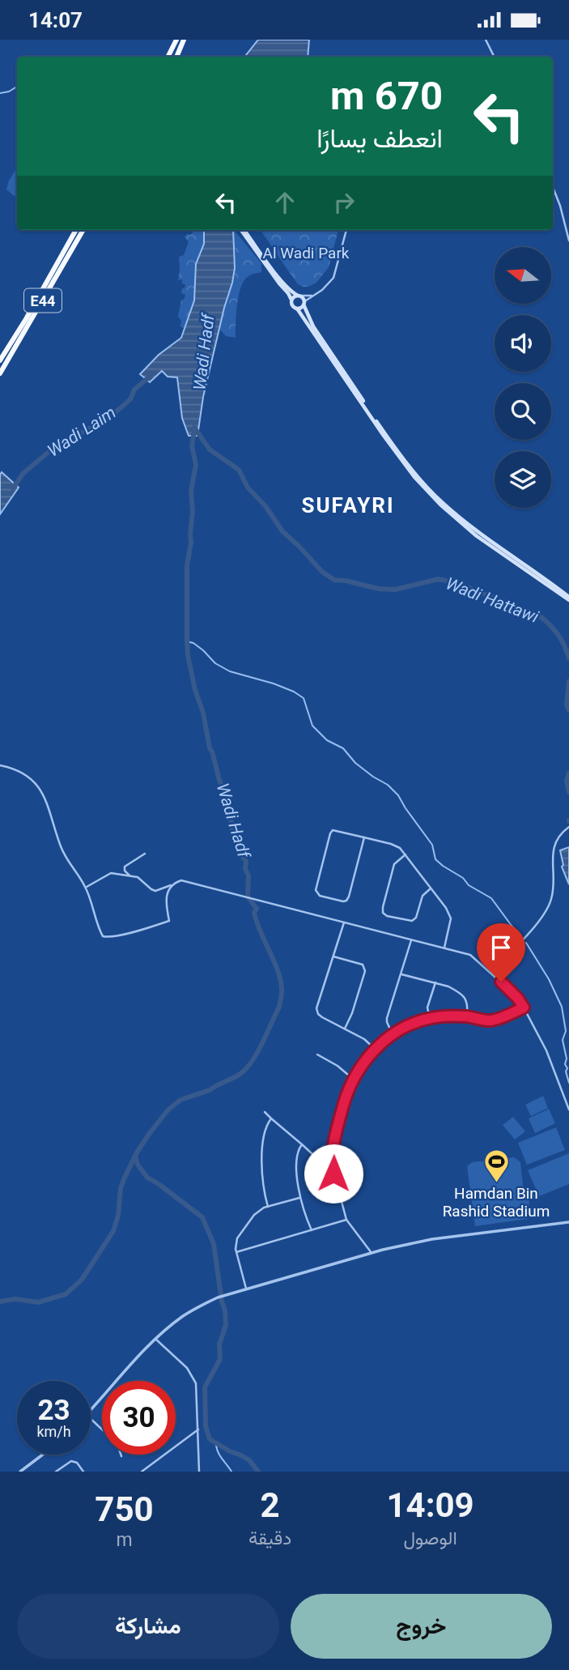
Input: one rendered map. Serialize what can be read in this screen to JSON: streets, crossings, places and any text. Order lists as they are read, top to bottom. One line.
{"streets":{"highway":["E44"]},"districts":["SUFAYRI"],"water":["Wadi Hadf","Wadi Laim","Wadi Hattawi"],"parks":["Al Wadi Park"],"places":{"sports":["Hamdan Bin Rashid Stadium"]},"north":"left","page":{"status":"14:07","turn":["670 m","انعطف يسارًا"],"speed":"23 km/h","limit":"30","eta":["14:09","الوصول","2","دقيقة","750","m"],"buttons":["خروج","مشاركة"]}}
